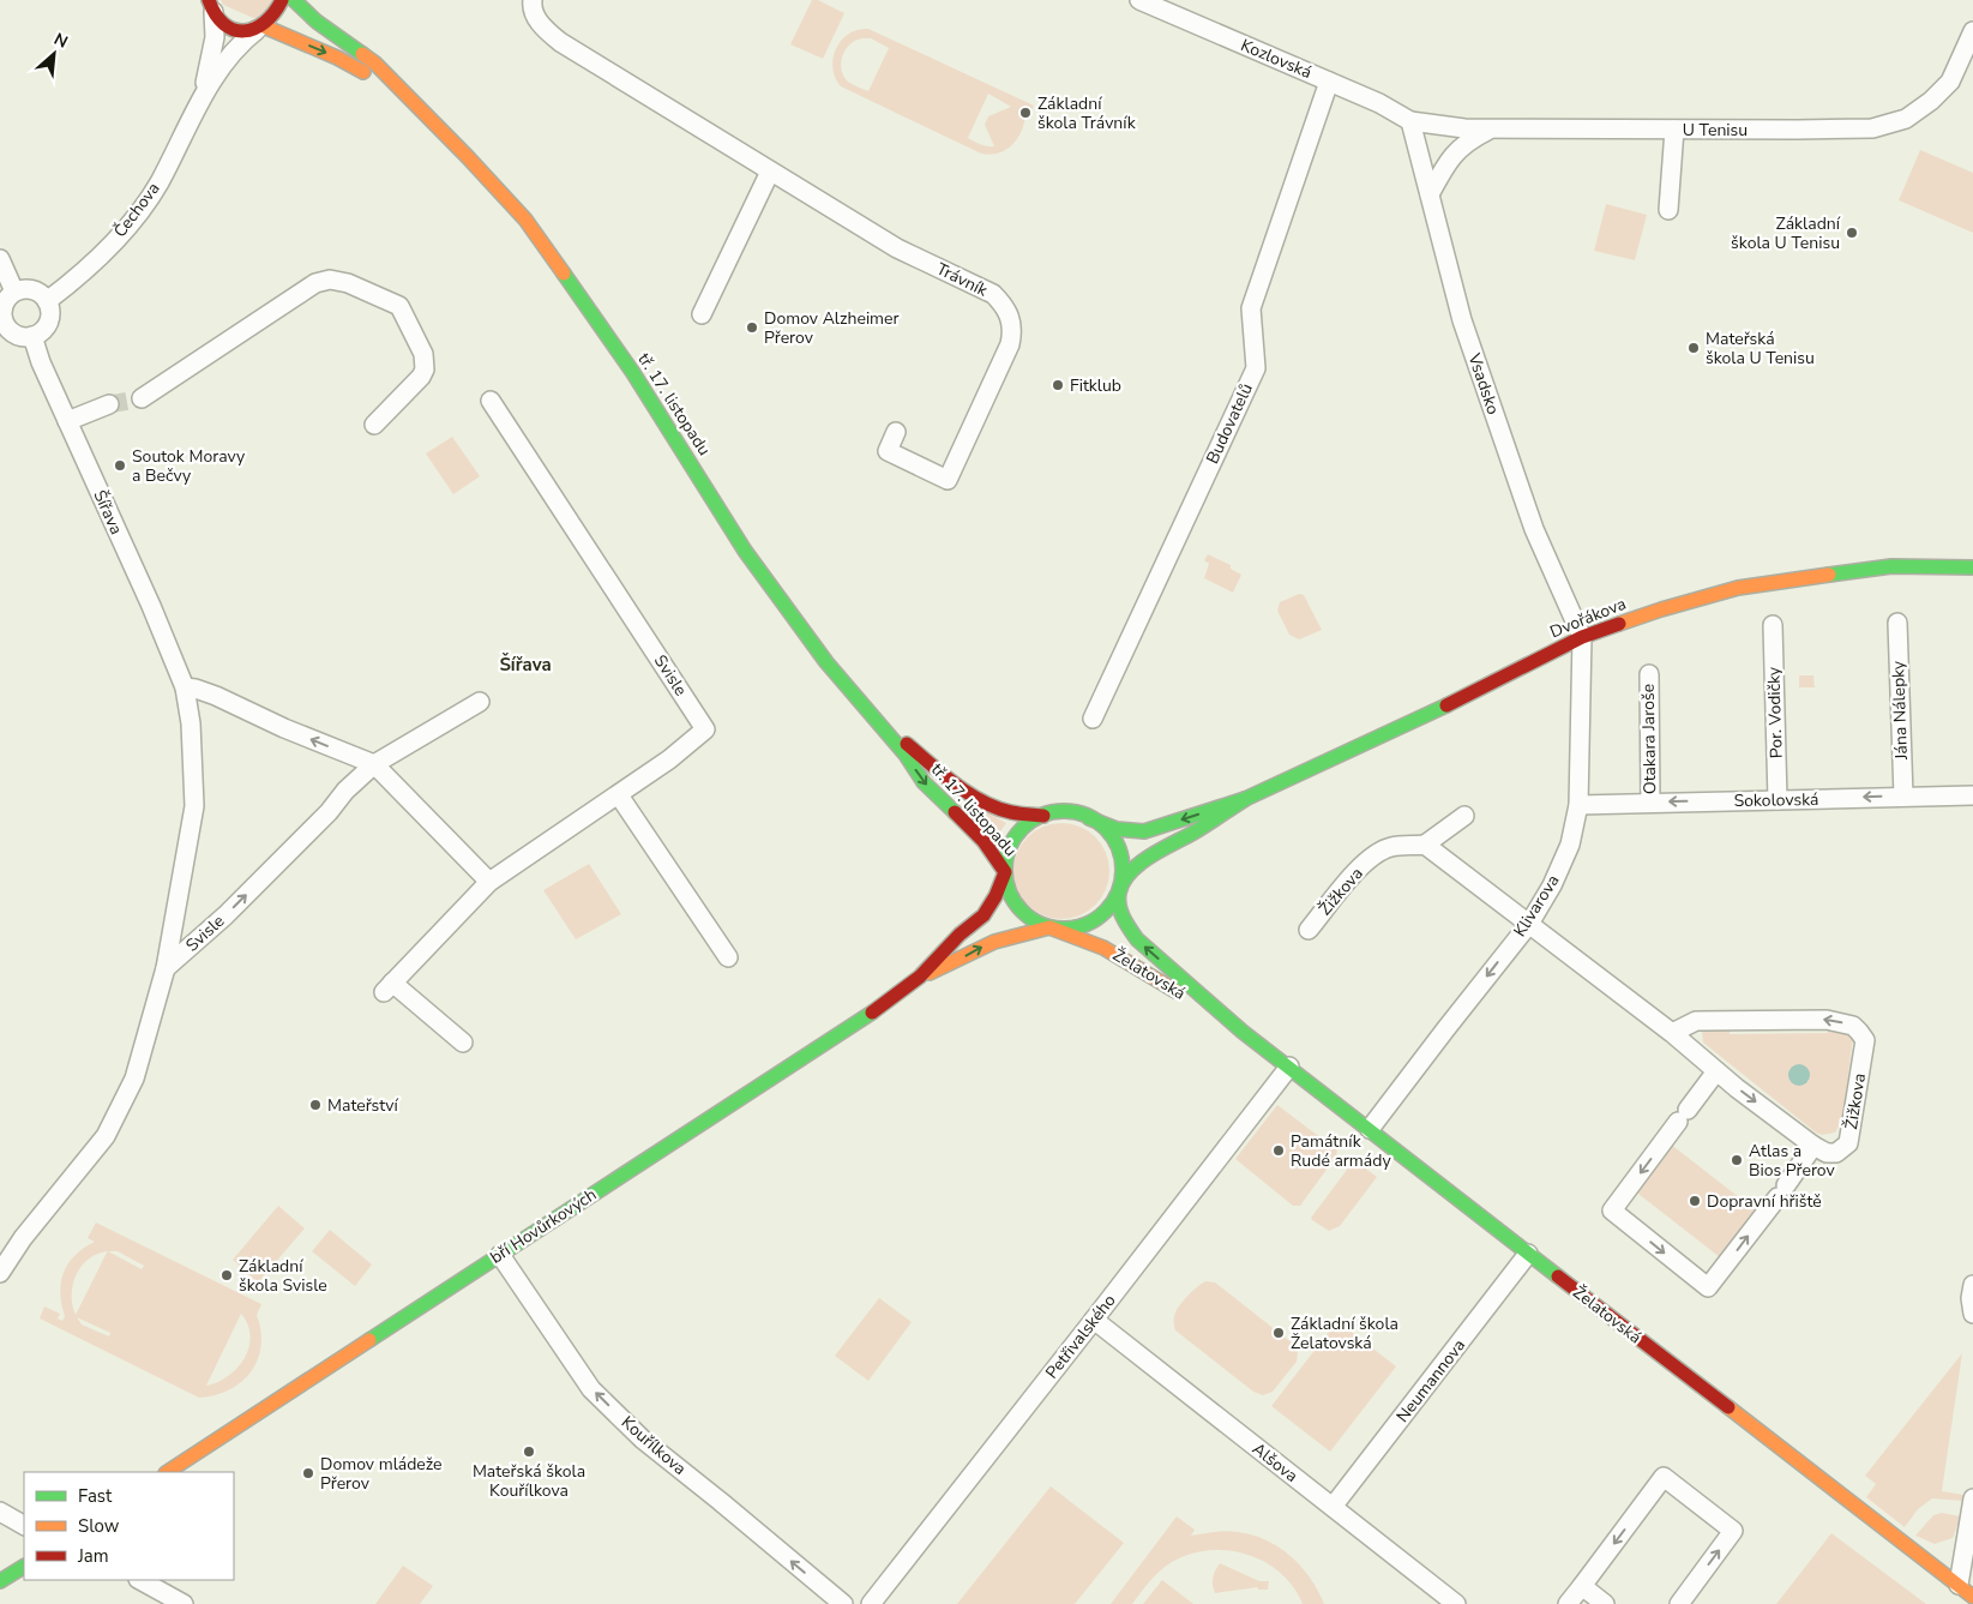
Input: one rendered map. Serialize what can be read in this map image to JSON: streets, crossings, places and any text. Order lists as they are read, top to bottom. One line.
{"streets":{"main road":["tř. 17. listopadu","Dvořákova","Želatovská","bří Hovůrkových"],"street":["Kozlovská","U Tenisu","Čechova","Trávník","Vsadsko","Budovatelů","Šířava","Svisle","Jána Nálepky","Por. Vodičky","Otakara Jaroše","Sokolovská","Žižkova","Klivarova","Petřivalského","Neumannova","Kouřílkova","Alšova"]},"crossings":[["Kozlovská","U Tenisu"],["Kozlovská","Vsadsko"],["Kozlovská","Budovatelů"],["U Tenisu","Vsadsko"],["Čechova","tř. 17. listopadu"],["Čechova","Šířava"],["Vsadsko","Dvořákova"],["Vsadsko","Klivarova"],["tř. 17. listopadu","Dvořákova"],["tř. 17. listopadu","Želatovská"],["tř. 17. listopadu","bří Hovůrkových"],["Šířava","Svisle"],["Dvořákova","Klivarova"],["Dvořákova","Želatovská"],["Dvořákova","bří Hovůrkových"],["Jána Nálepky","Sokolovská"],["Por. Vodičky","Sokolovská"],["Otakara Jaroše","Sokolovská"],["Sokolovská","Klivarova"],["Žižkova","Klivarova"],["Klivarova","Želatovská"],["Želatovská","bří Hovůrkových"],["Želatovská","Petřivalského"],["Želatovská","Neumannova"],["bří Hovůrkových","Kouřílkova"],["Petřivalského","Alšova"],["Neumannova","Alšova"]],"one_way":["Sokolovská","Klivarova","Kouřílkova"],"districts":["Šířava"],"places":["Základní škola Trávník","Základní škola U Tenisu","Domov Alzheimer Přerov","Mateřská škola U Tenisu","Fitklub","Soutok Moravy a Bečvy","Mateřství","Památník Rudé armády","Atlas a Bios Přerov","Dopravní hřiště","Základní škola Svisle","Základní škola Želatovská","Mateřská škola Kouřílkova","Domov mládeže Přerov"],"legend":["Fast","Slow","Jam"],"north":"top right"}
